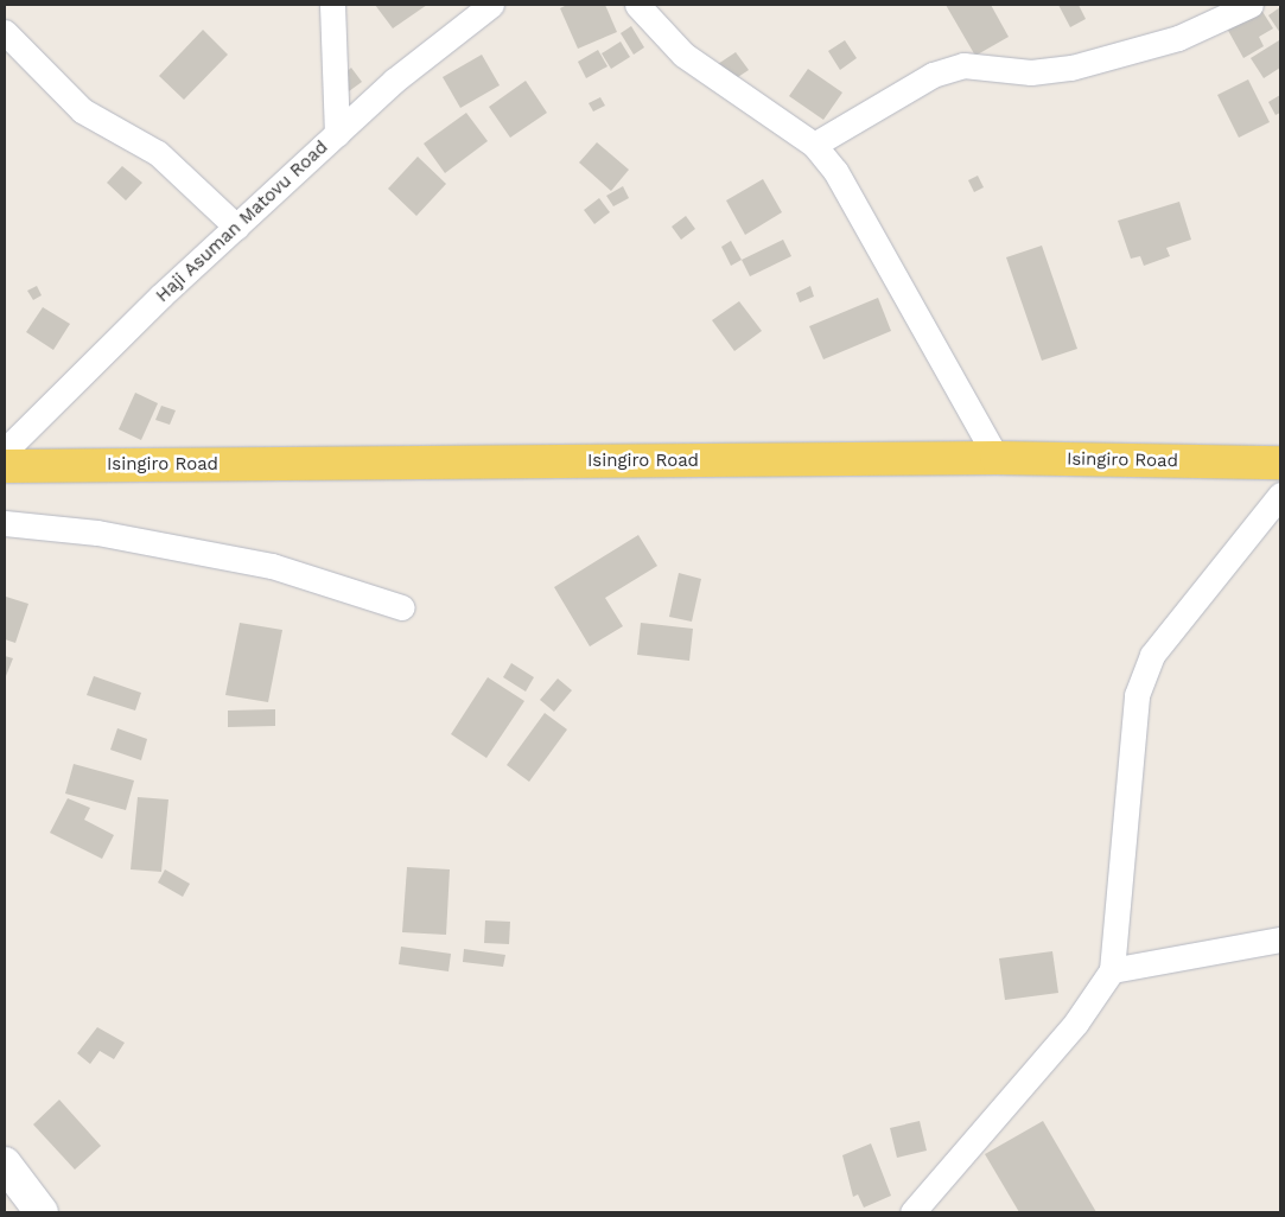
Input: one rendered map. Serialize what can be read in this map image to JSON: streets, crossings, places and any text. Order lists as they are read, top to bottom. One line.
{"streets":{"main road":["Isingiro Road"],"street":["Haji Asuman Matovu Road"]}}
